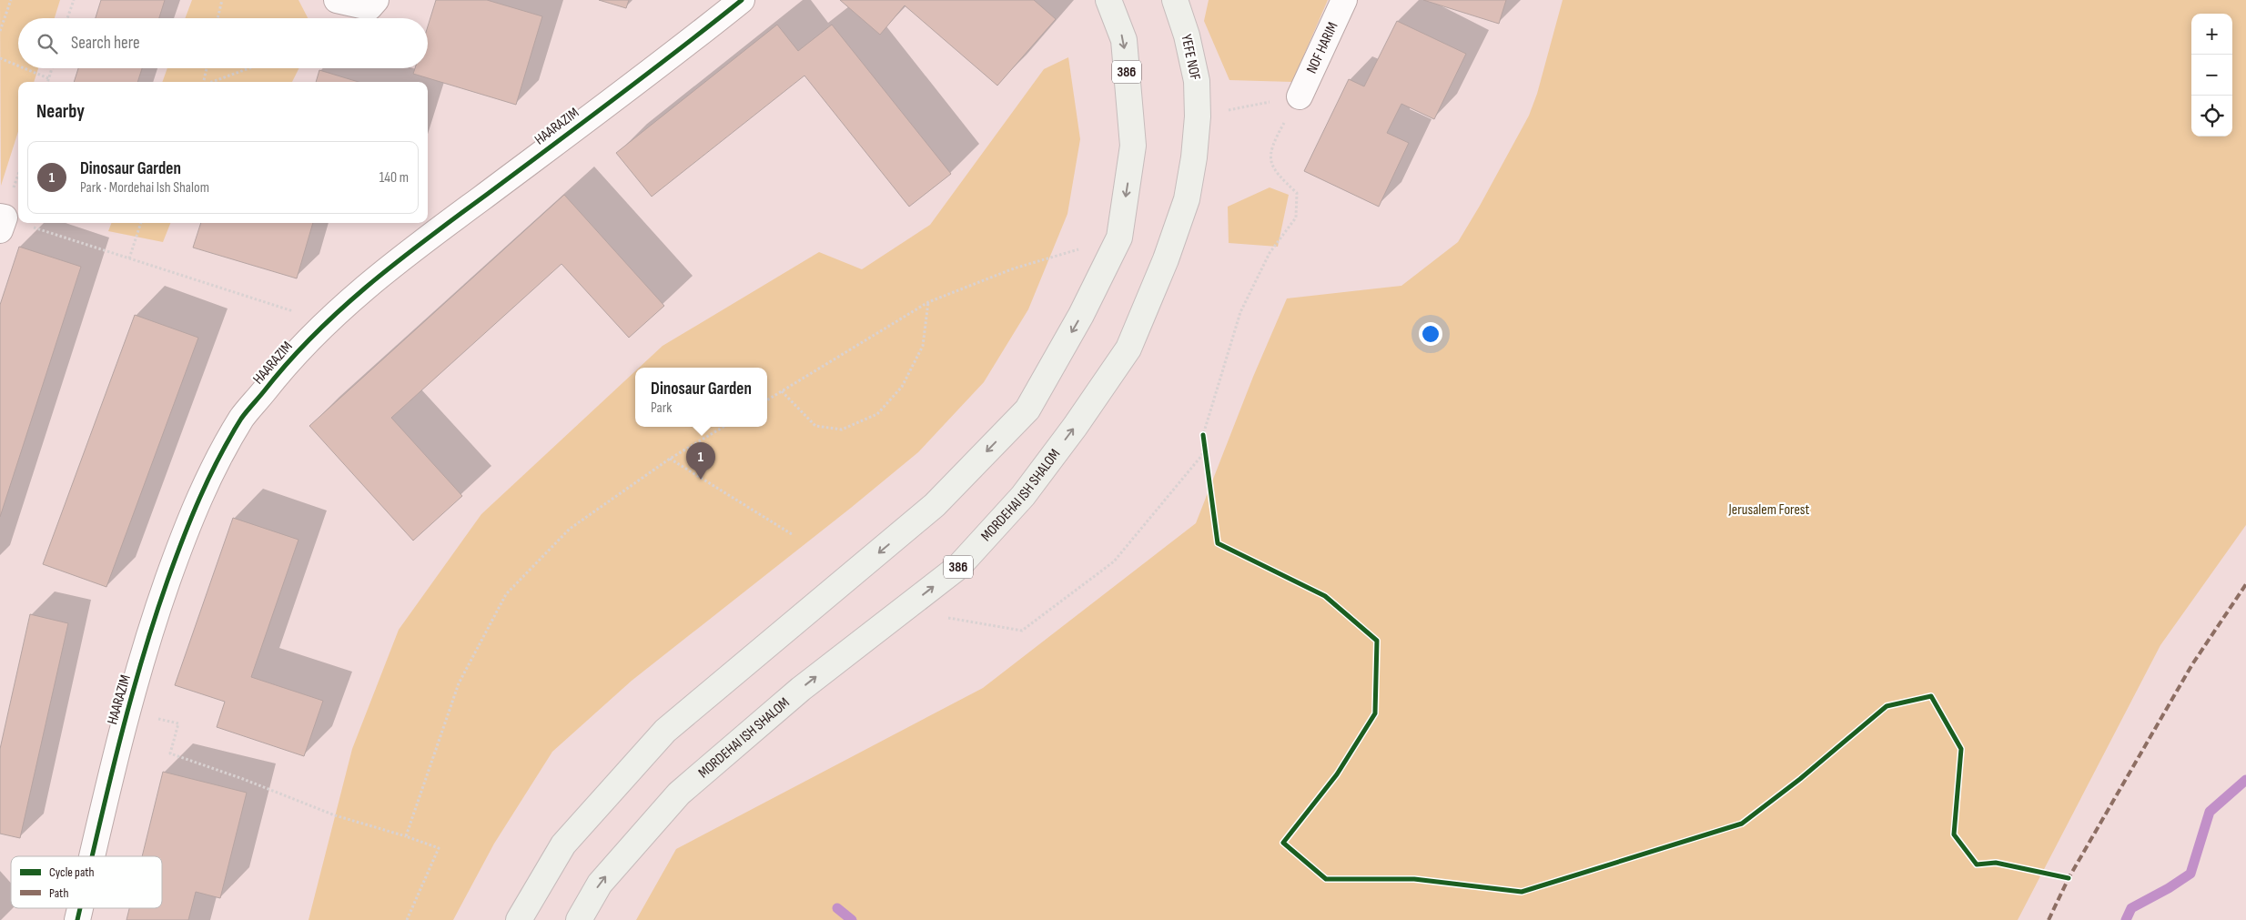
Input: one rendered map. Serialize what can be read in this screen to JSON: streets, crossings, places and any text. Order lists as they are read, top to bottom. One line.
{"streets":{"main road":["YEFE NOF","386","MORDEHAI ISH SHALOM"],"street":["NOF HARIM","HAARAZIM"]},"crossings":[["YEFE NOF","MORDEHAI ISH SHALOM"]],"parks":["Jerusalem Forest"],"legend":["Cycle path","Path"],"page":{"map_buttons":["+","−"],"search":"Search here","heading":"Nearby","list":[{"mark":"1","name":"Dinosaur Garden","note":"Park · Mordehai Ish Shalom","value":"140 m"}],"popup":["Dinosaur Garden","Park"],"pins":"1"}}
